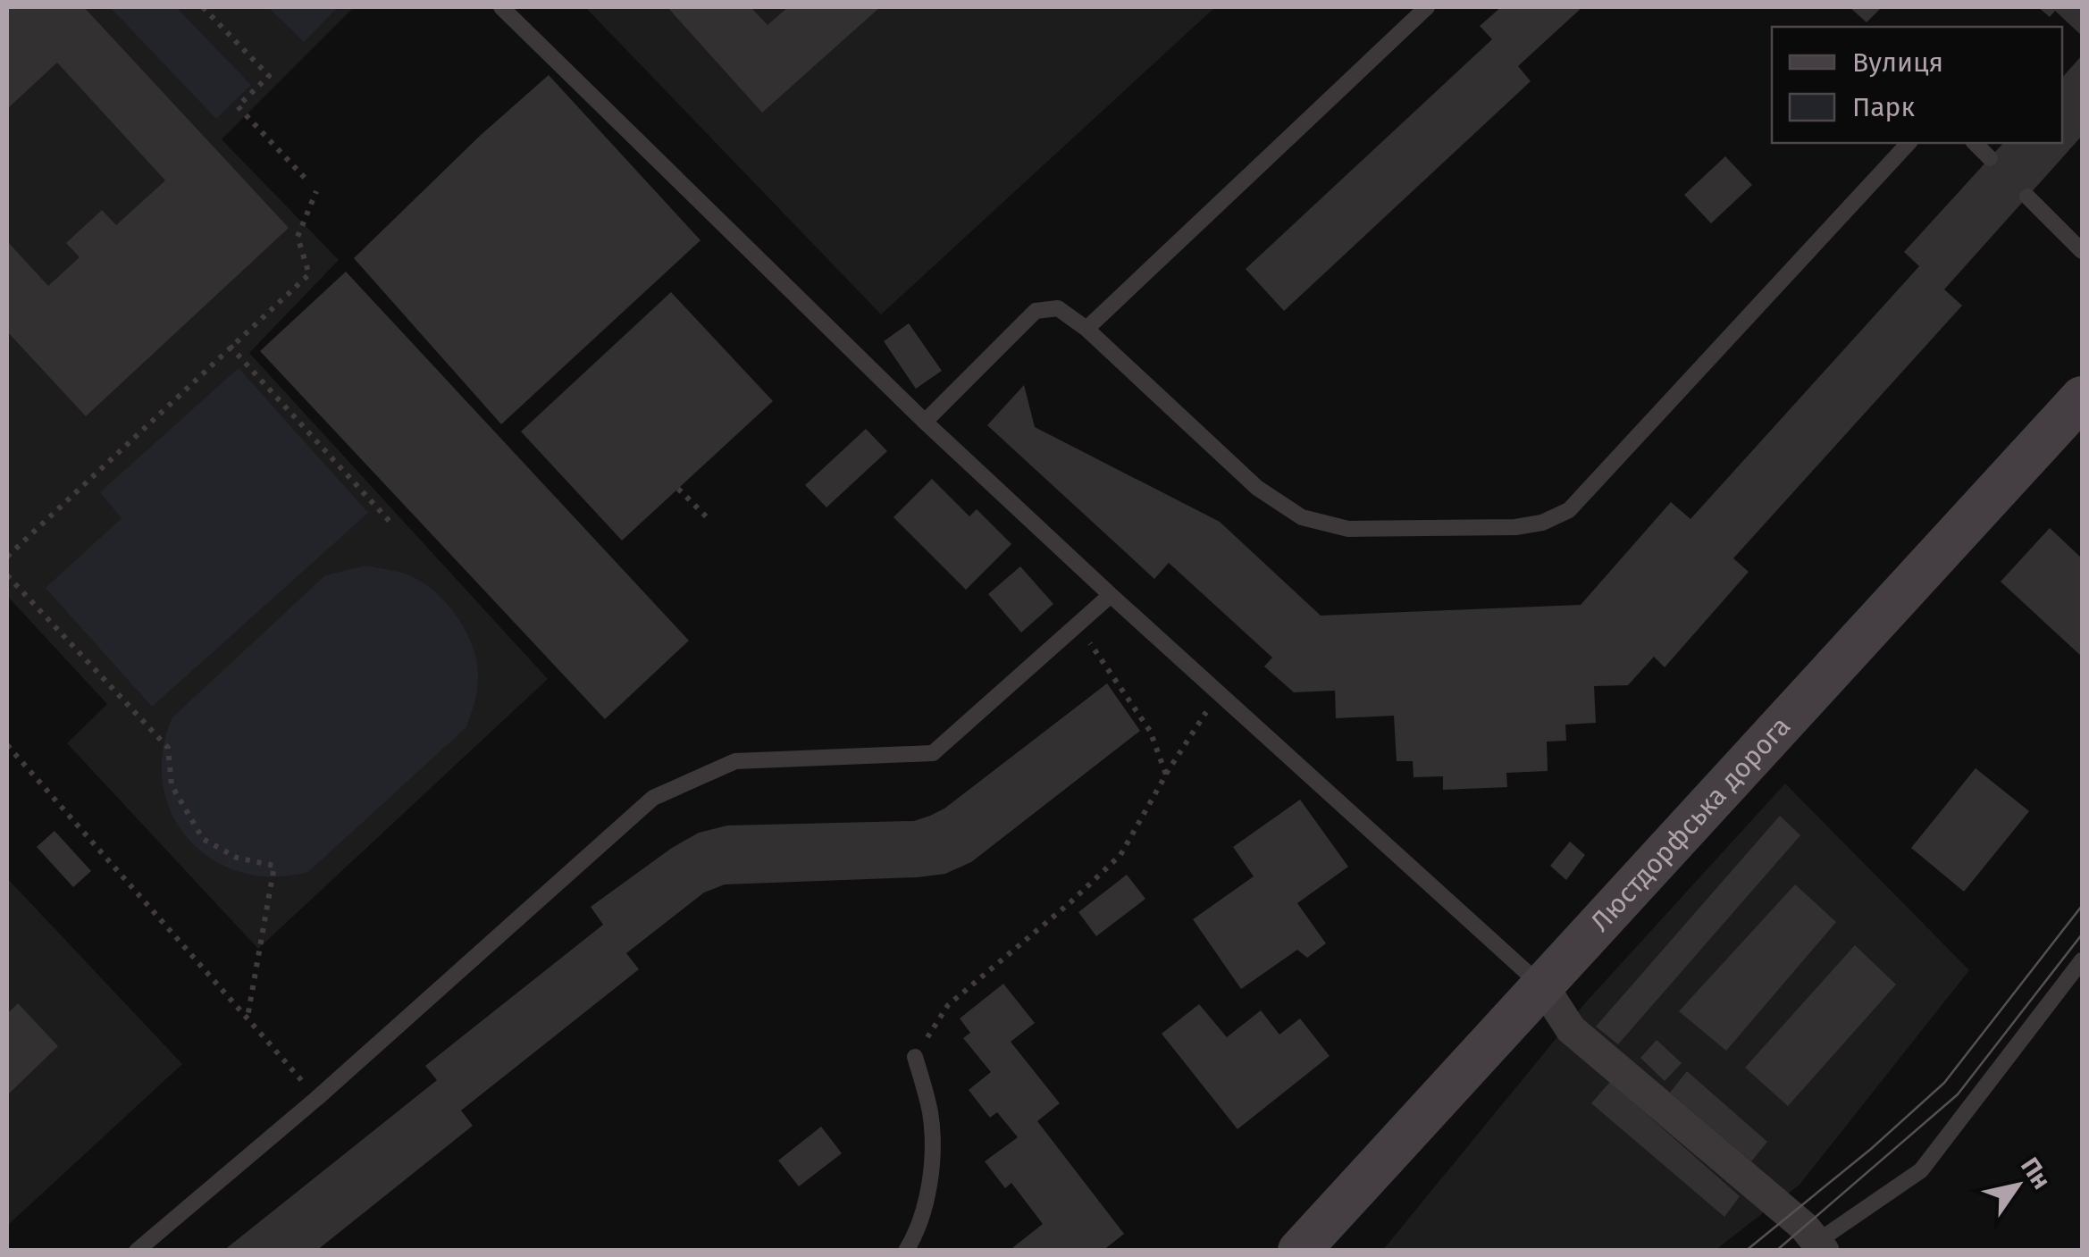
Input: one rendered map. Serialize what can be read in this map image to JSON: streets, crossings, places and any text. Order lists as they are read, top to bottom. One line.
{"streets":{"main road":["Люстдорфська дорога"]},"legend":["Вулиця","Парк"],"north":"top right"}
